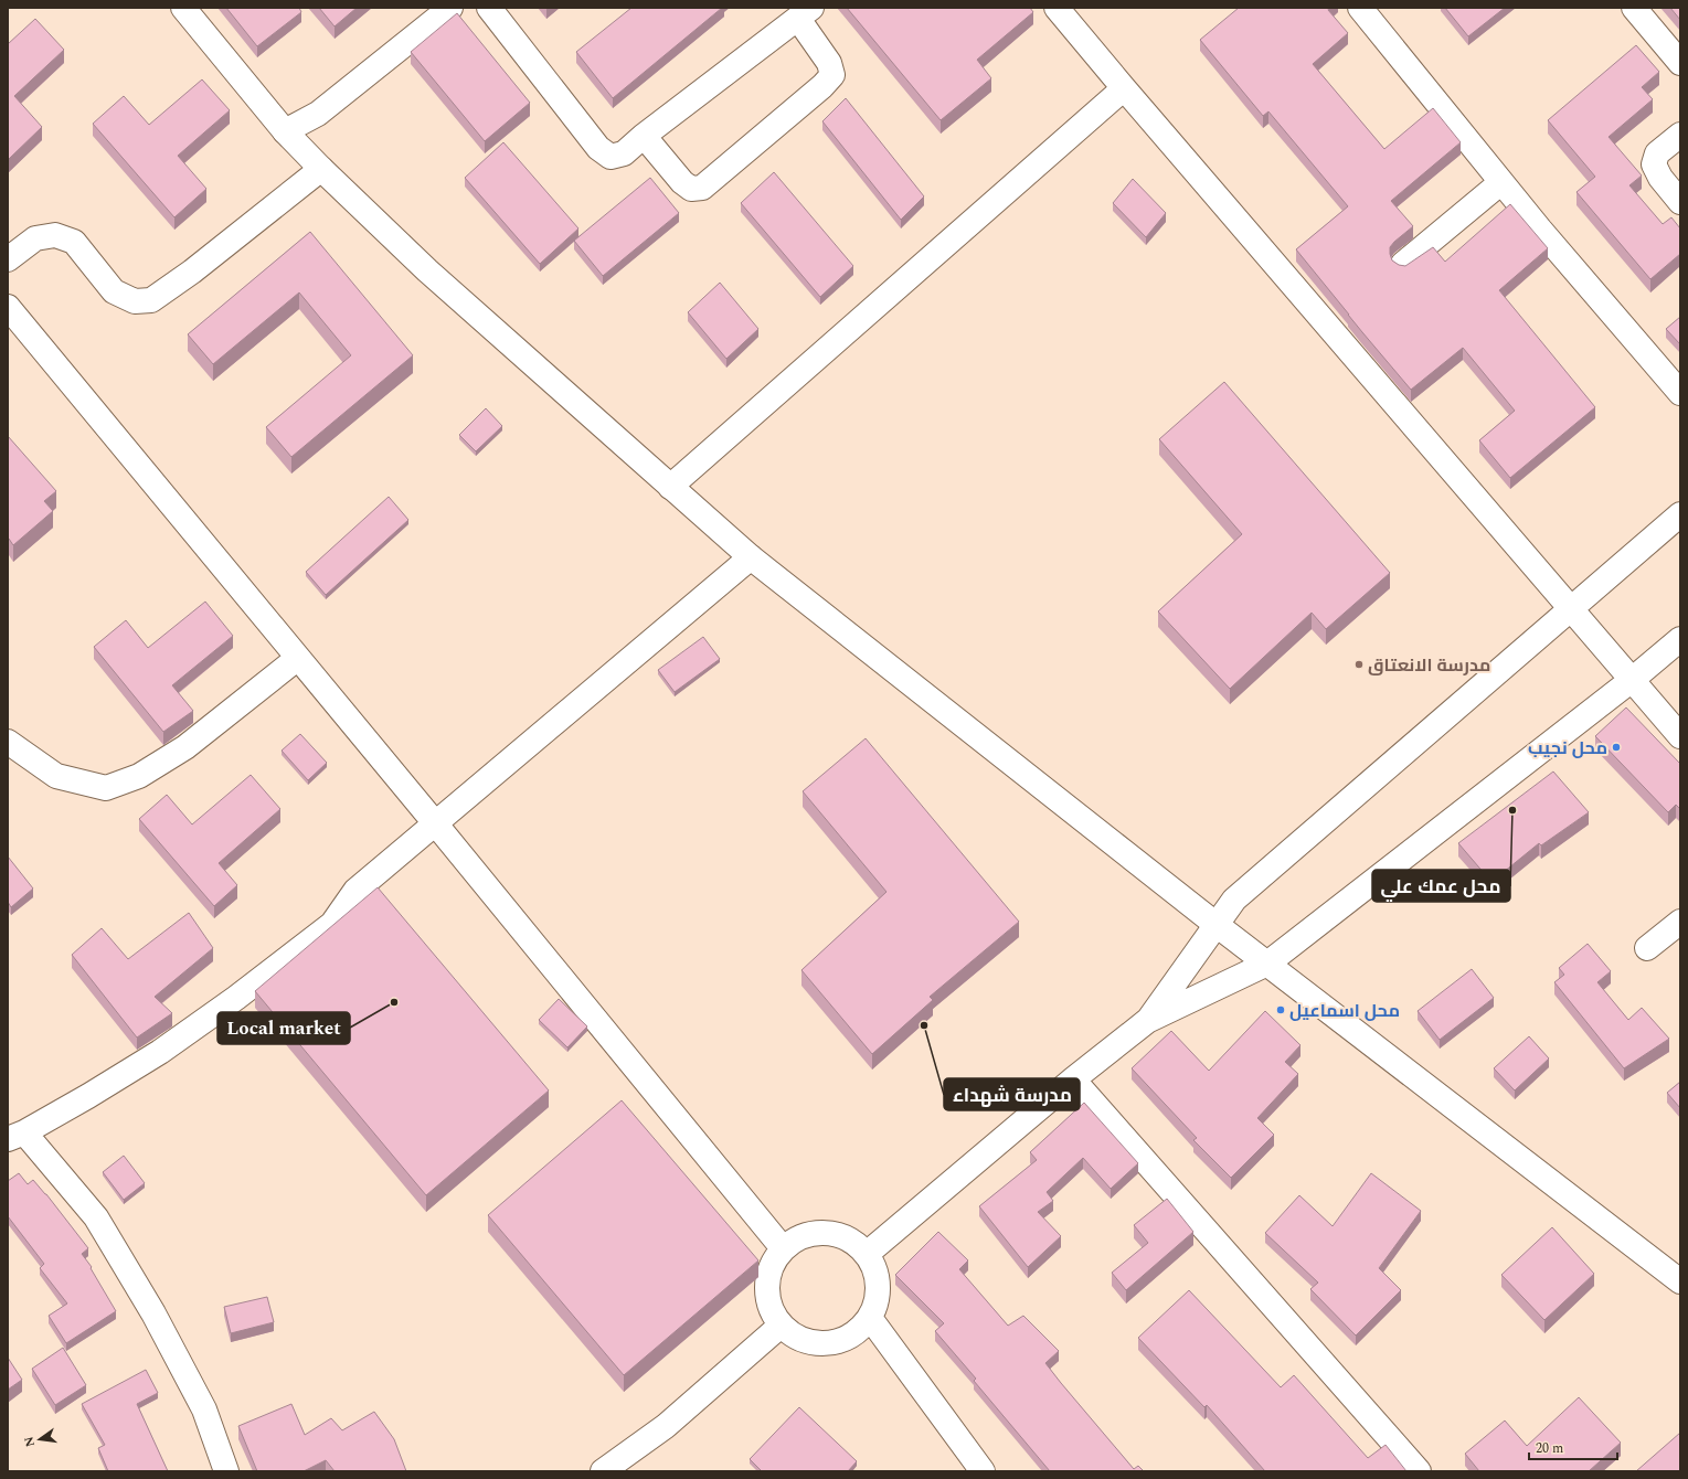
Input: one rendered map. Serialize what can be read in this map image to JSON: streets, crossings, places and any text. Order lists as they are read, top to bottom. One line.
{"places":["مدرسة الانعتاق","محل نجيب","محل عمك علي","Local market","محل اسماعيل","مدرسة شهداء"],"scale_bar":"20 m","north":"left"}
